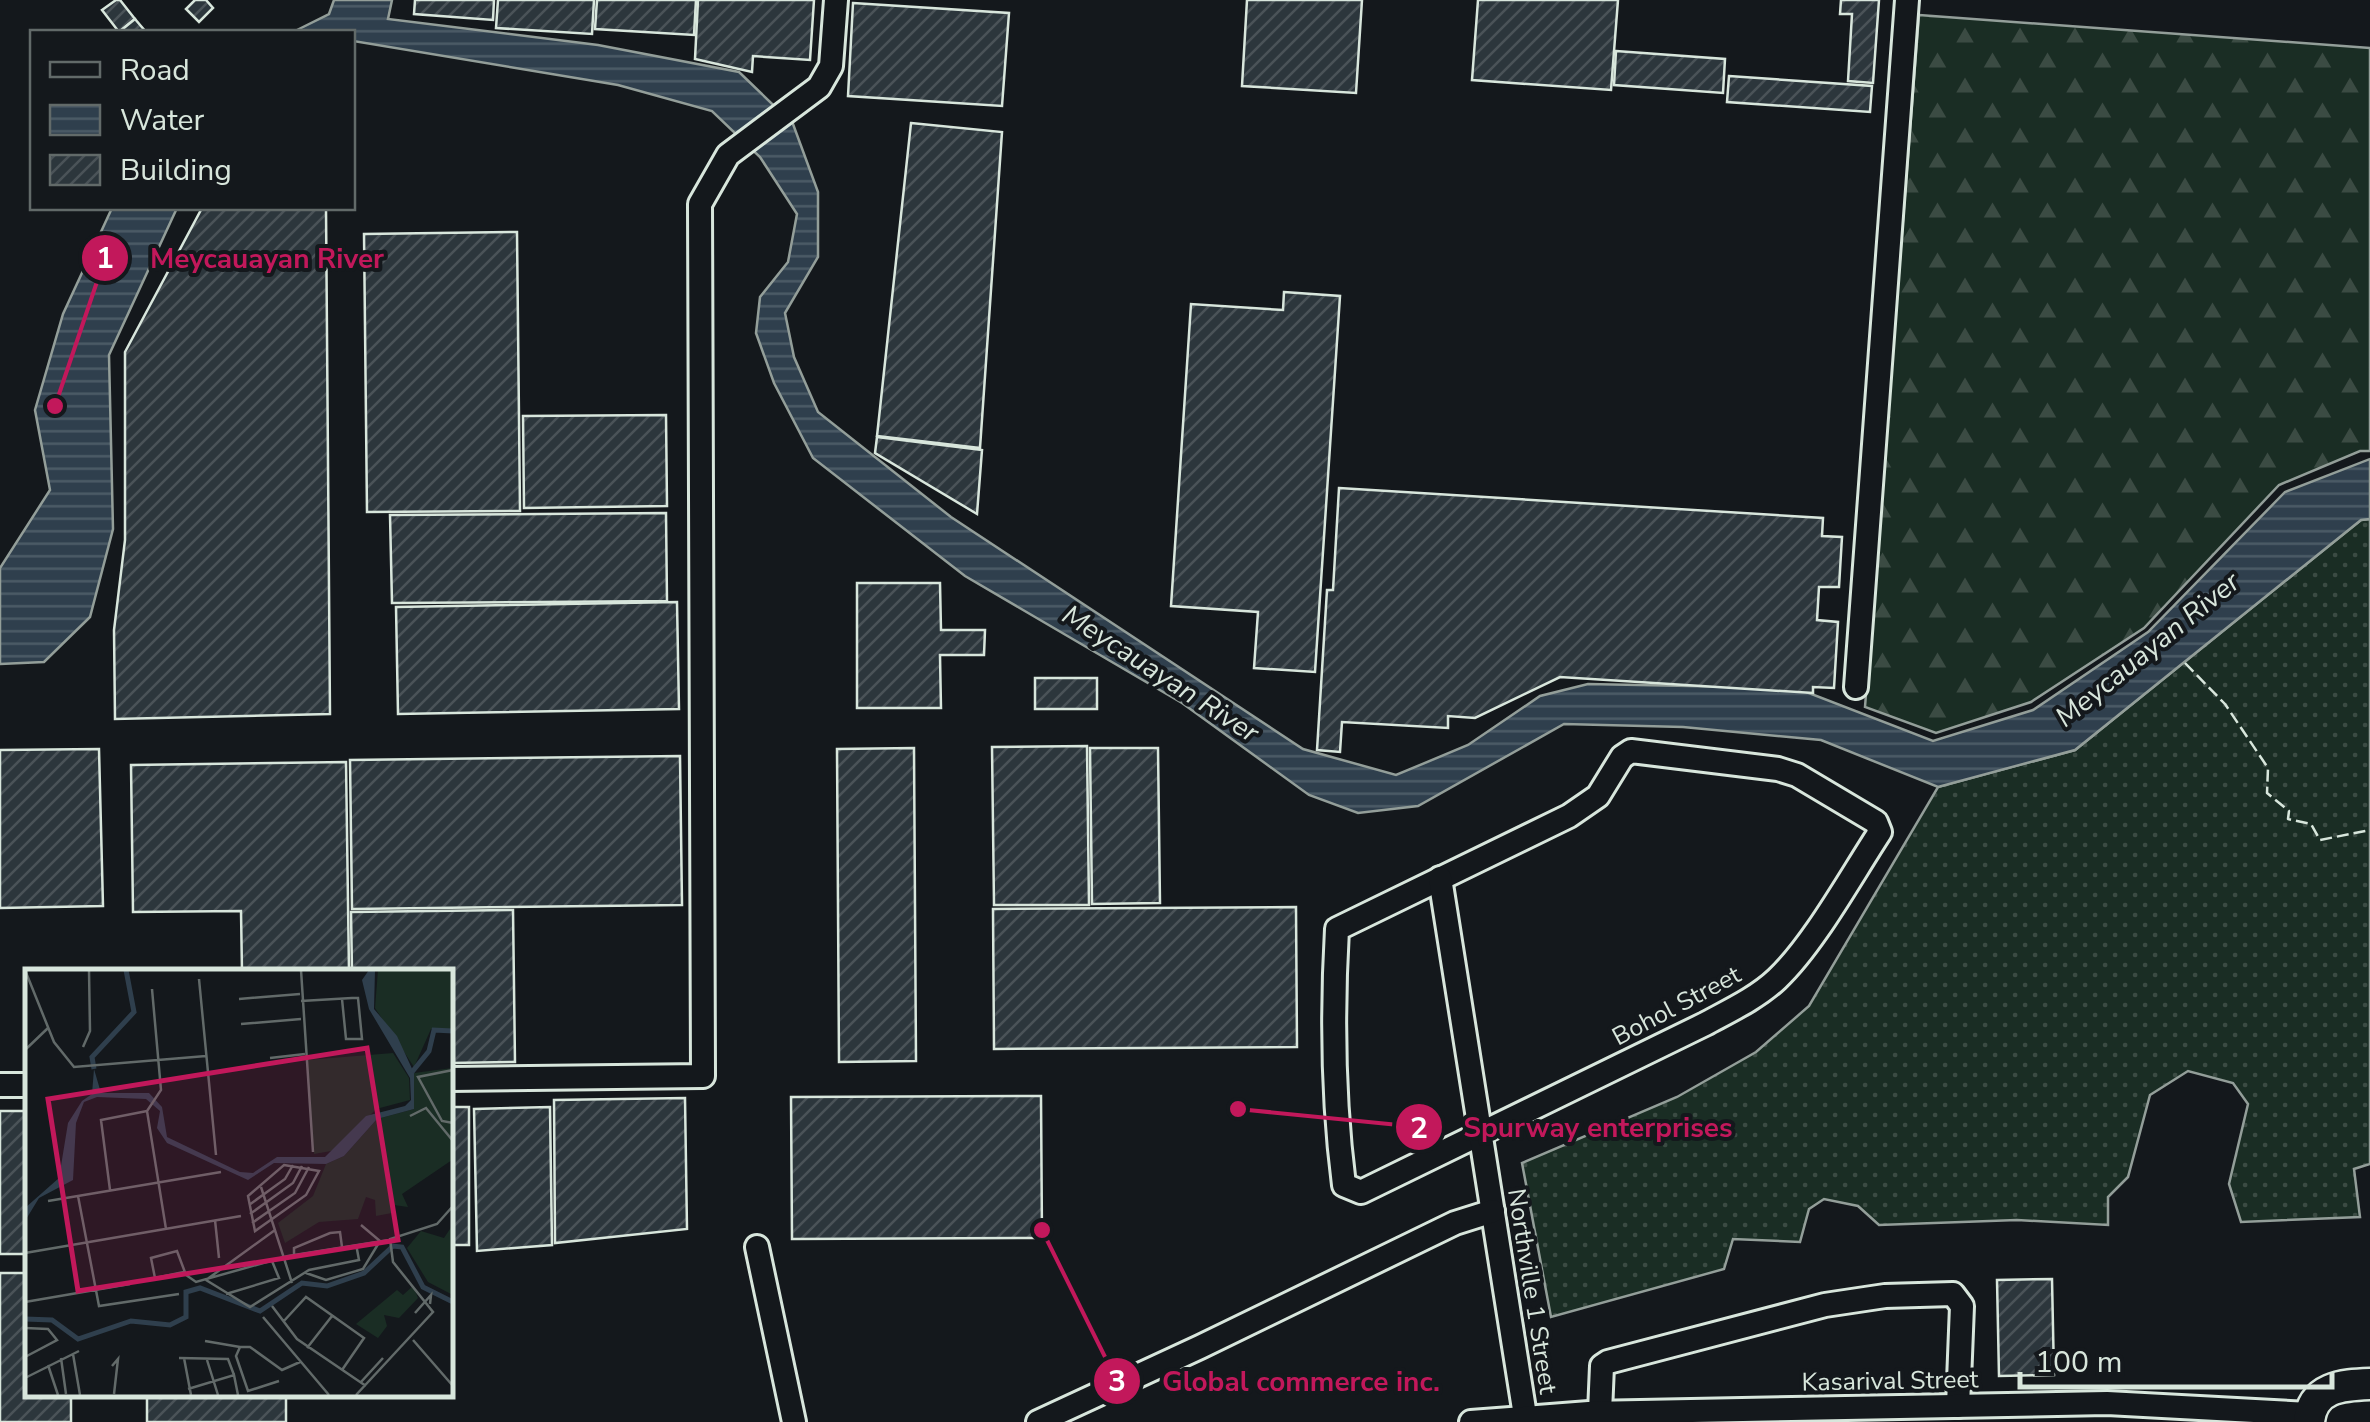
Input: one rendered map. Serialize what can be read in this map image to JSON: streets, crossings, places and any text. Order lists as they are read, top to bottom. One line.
{"streets":{"street":["Bohol Street","Northville 1 Street","Kasarival Street"]},"crossings":[["Bohol Street","Northville 1 Street"],["Northville 1 Street","Kasarival Street"]],"water":["Meycauayan River"],"places":["Meycauayan River","Spurway enterprises","Global commerce inc."],"legend":["Road","Water","Building"],"scale_bar":"100 m"}
